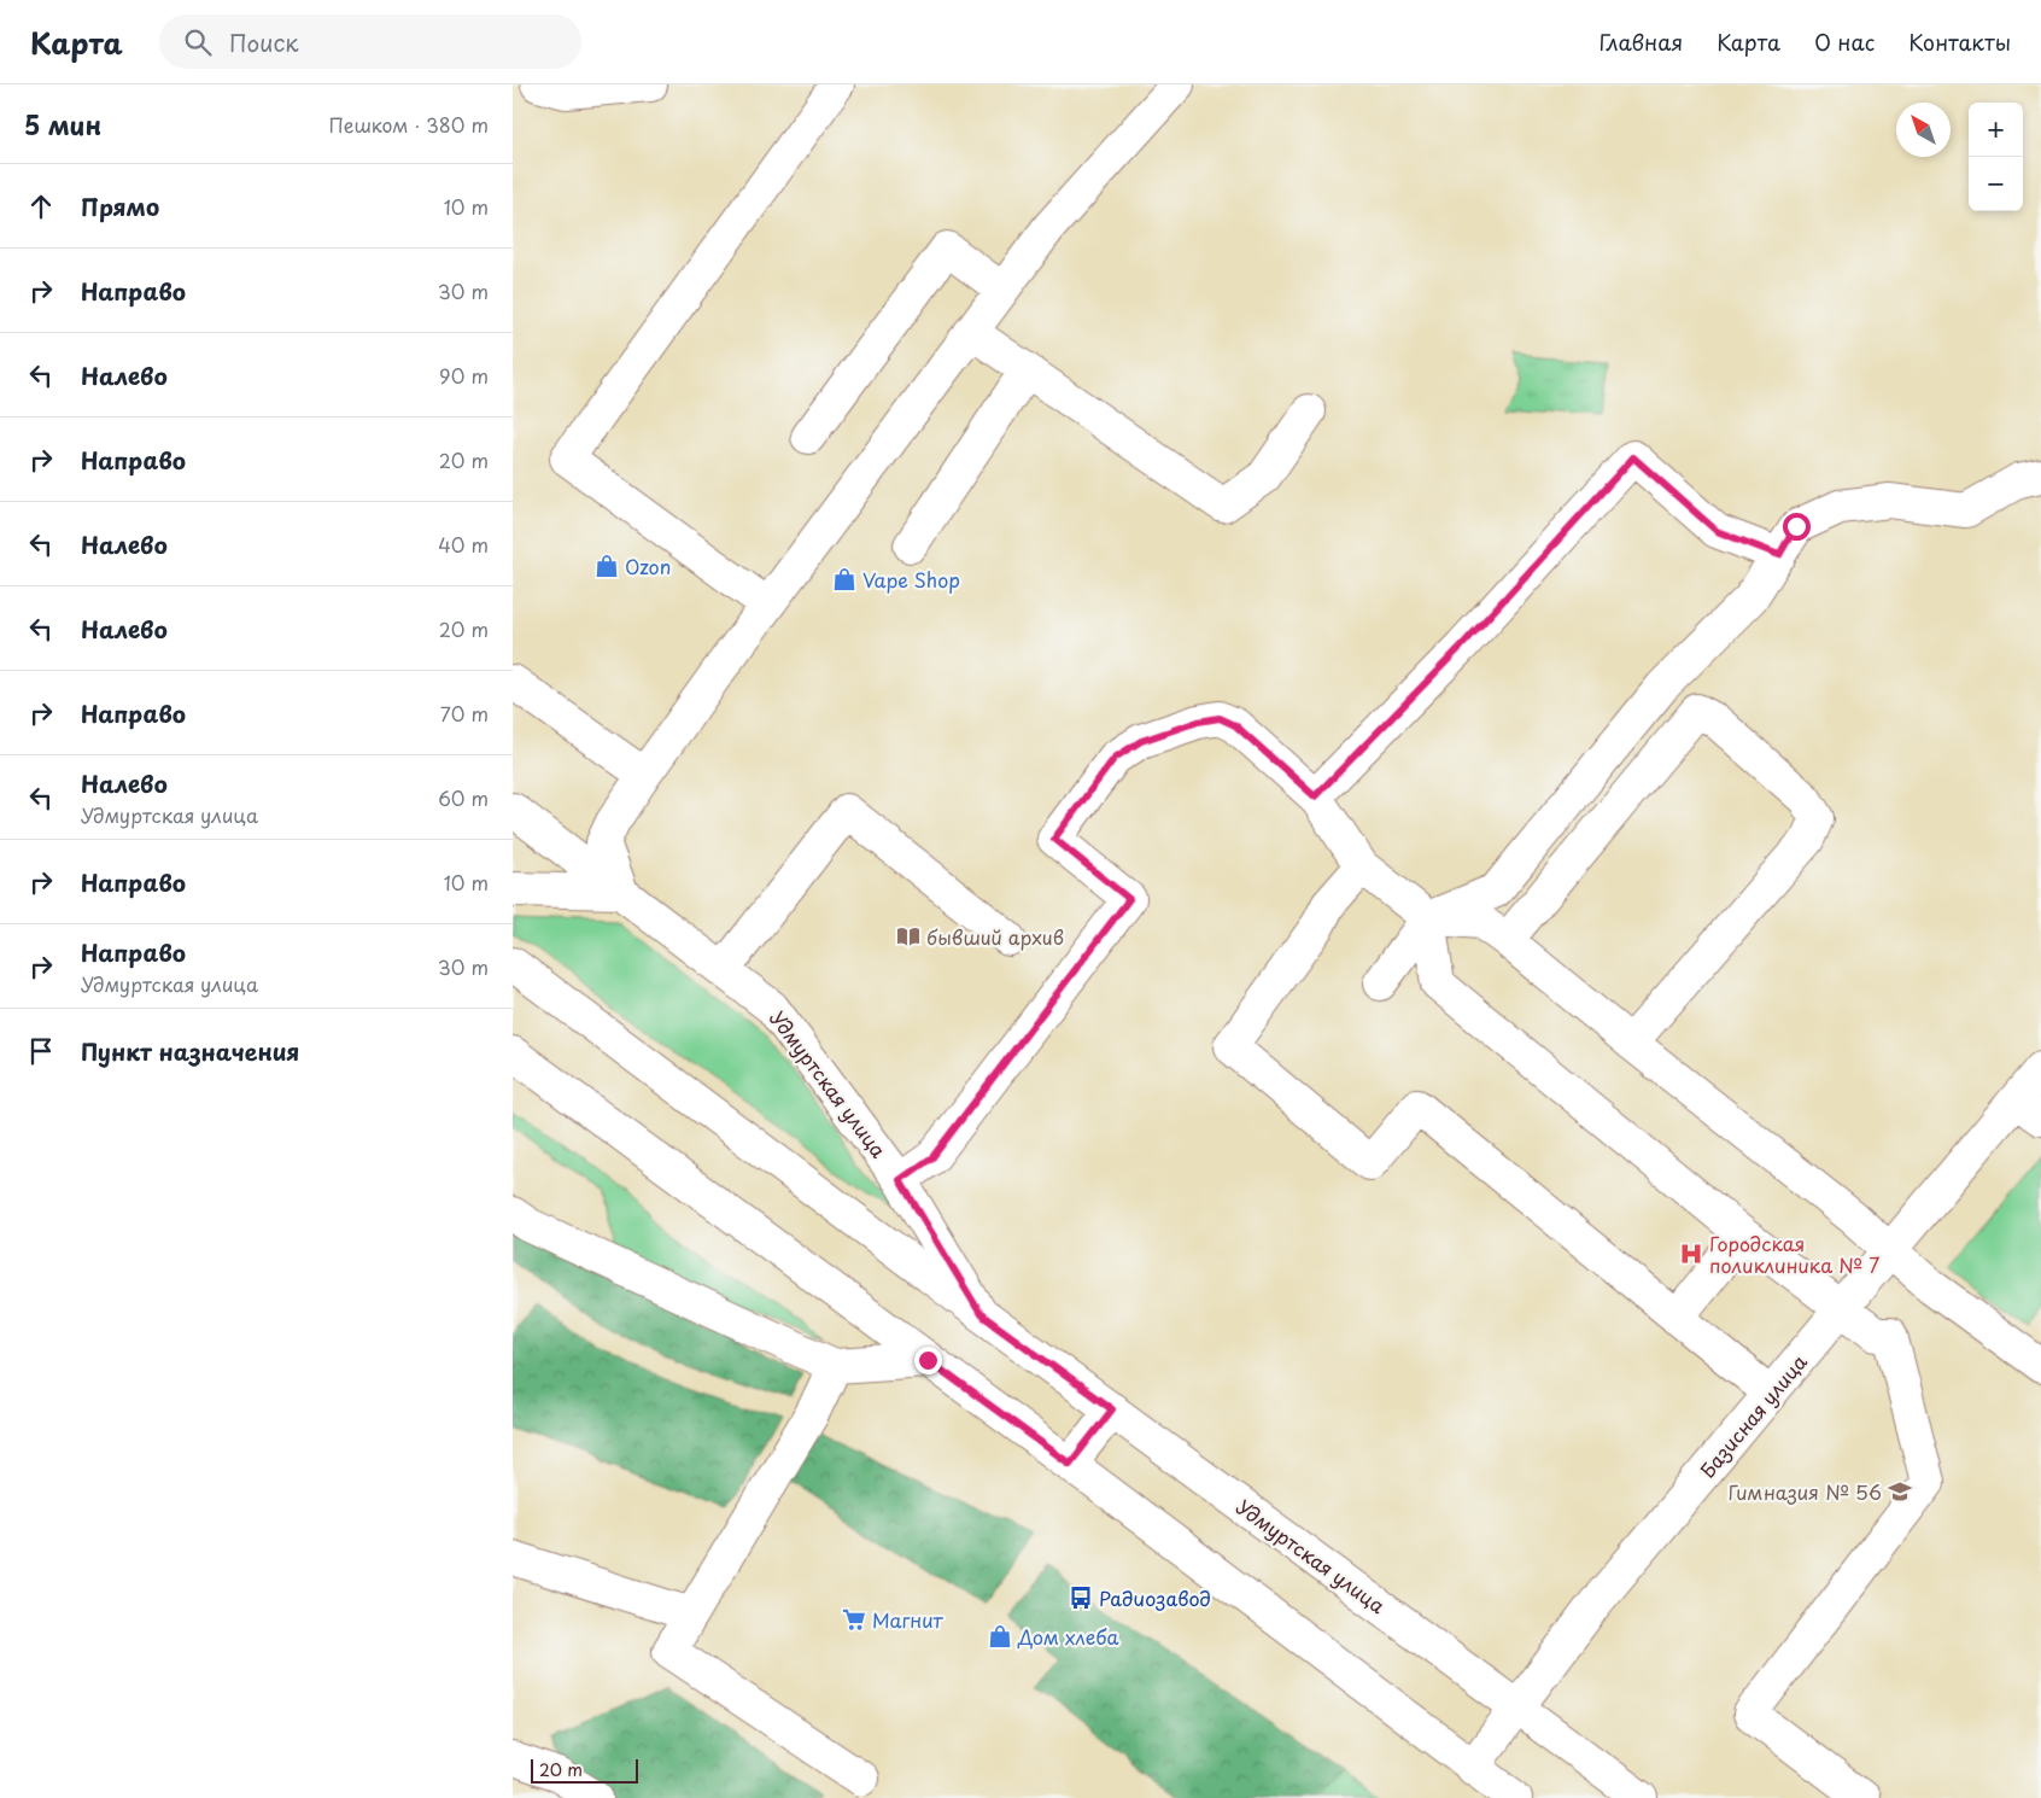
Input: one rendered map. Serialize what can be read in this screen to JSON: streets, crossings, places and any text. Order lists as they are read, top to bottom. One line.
{"streets":{"main road":["Удмуртская улица","Базисная улица"]},"crossings":[["Удмуртская улица","Базисная улица"]],"places":{"shop":["Ozon","Vape Shop","Дом хлеба"],"library":["бывший архив"],"hospital":["Городская поликлиника № 7"],"school or university":["Гимназия № 56"],"bus stop":["Радиозавод"],"supermarket":["Магнит"]},"scale_bar":"20 m","north":"top left","page":{"header":"Карта","search":"Поиск","nav":["Главная","Карта","О нас","Контакты"],"heading":["5 мин","Пешком · 380 m"],"map_buttons":["+","−"],"list":[["Прямо","10 m"],["Направо","30 m"],["Налево","90 m"],["Направо","20 m"],["Налево","40 m"],["Налево","20 m"],["Направо","70 m"],["Налево","Удмуртская улица","60 m"],["Направо","10 m"],["Направо","Удмуртская улица","30 m"],"Пункт назначения"],"scale":"20 m"}}
